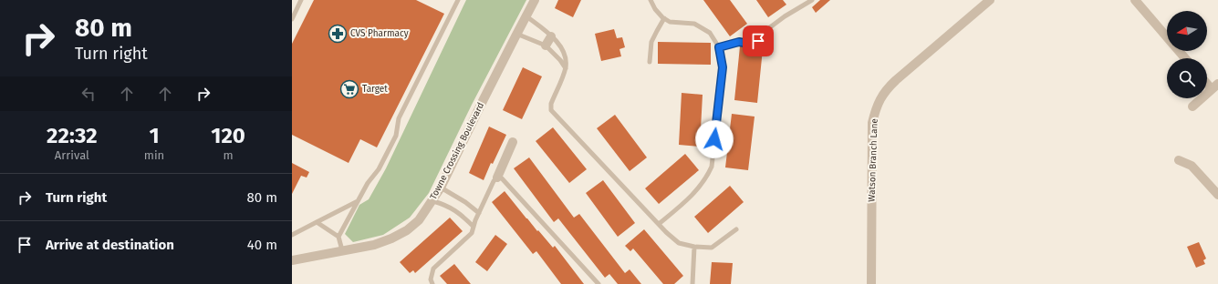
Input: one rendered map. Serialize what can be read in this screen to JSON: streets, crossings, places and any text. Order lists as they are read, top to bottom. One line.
{"streets":{"street":["Towne Crossing Boulevard","Watson Branch Lane"]},"places":{"pharmacy":["CVS Pharmacy"],"supermarket":["Target"]},"north":"left","page":{"turn":["80 m","Turn right"],"eta":["22:32","Arrival","1","min","120","m"],"list":[{"name":"Turn right","value":"80 m"},{"name":"Arrive at destination","value":"40 m"}]}}
